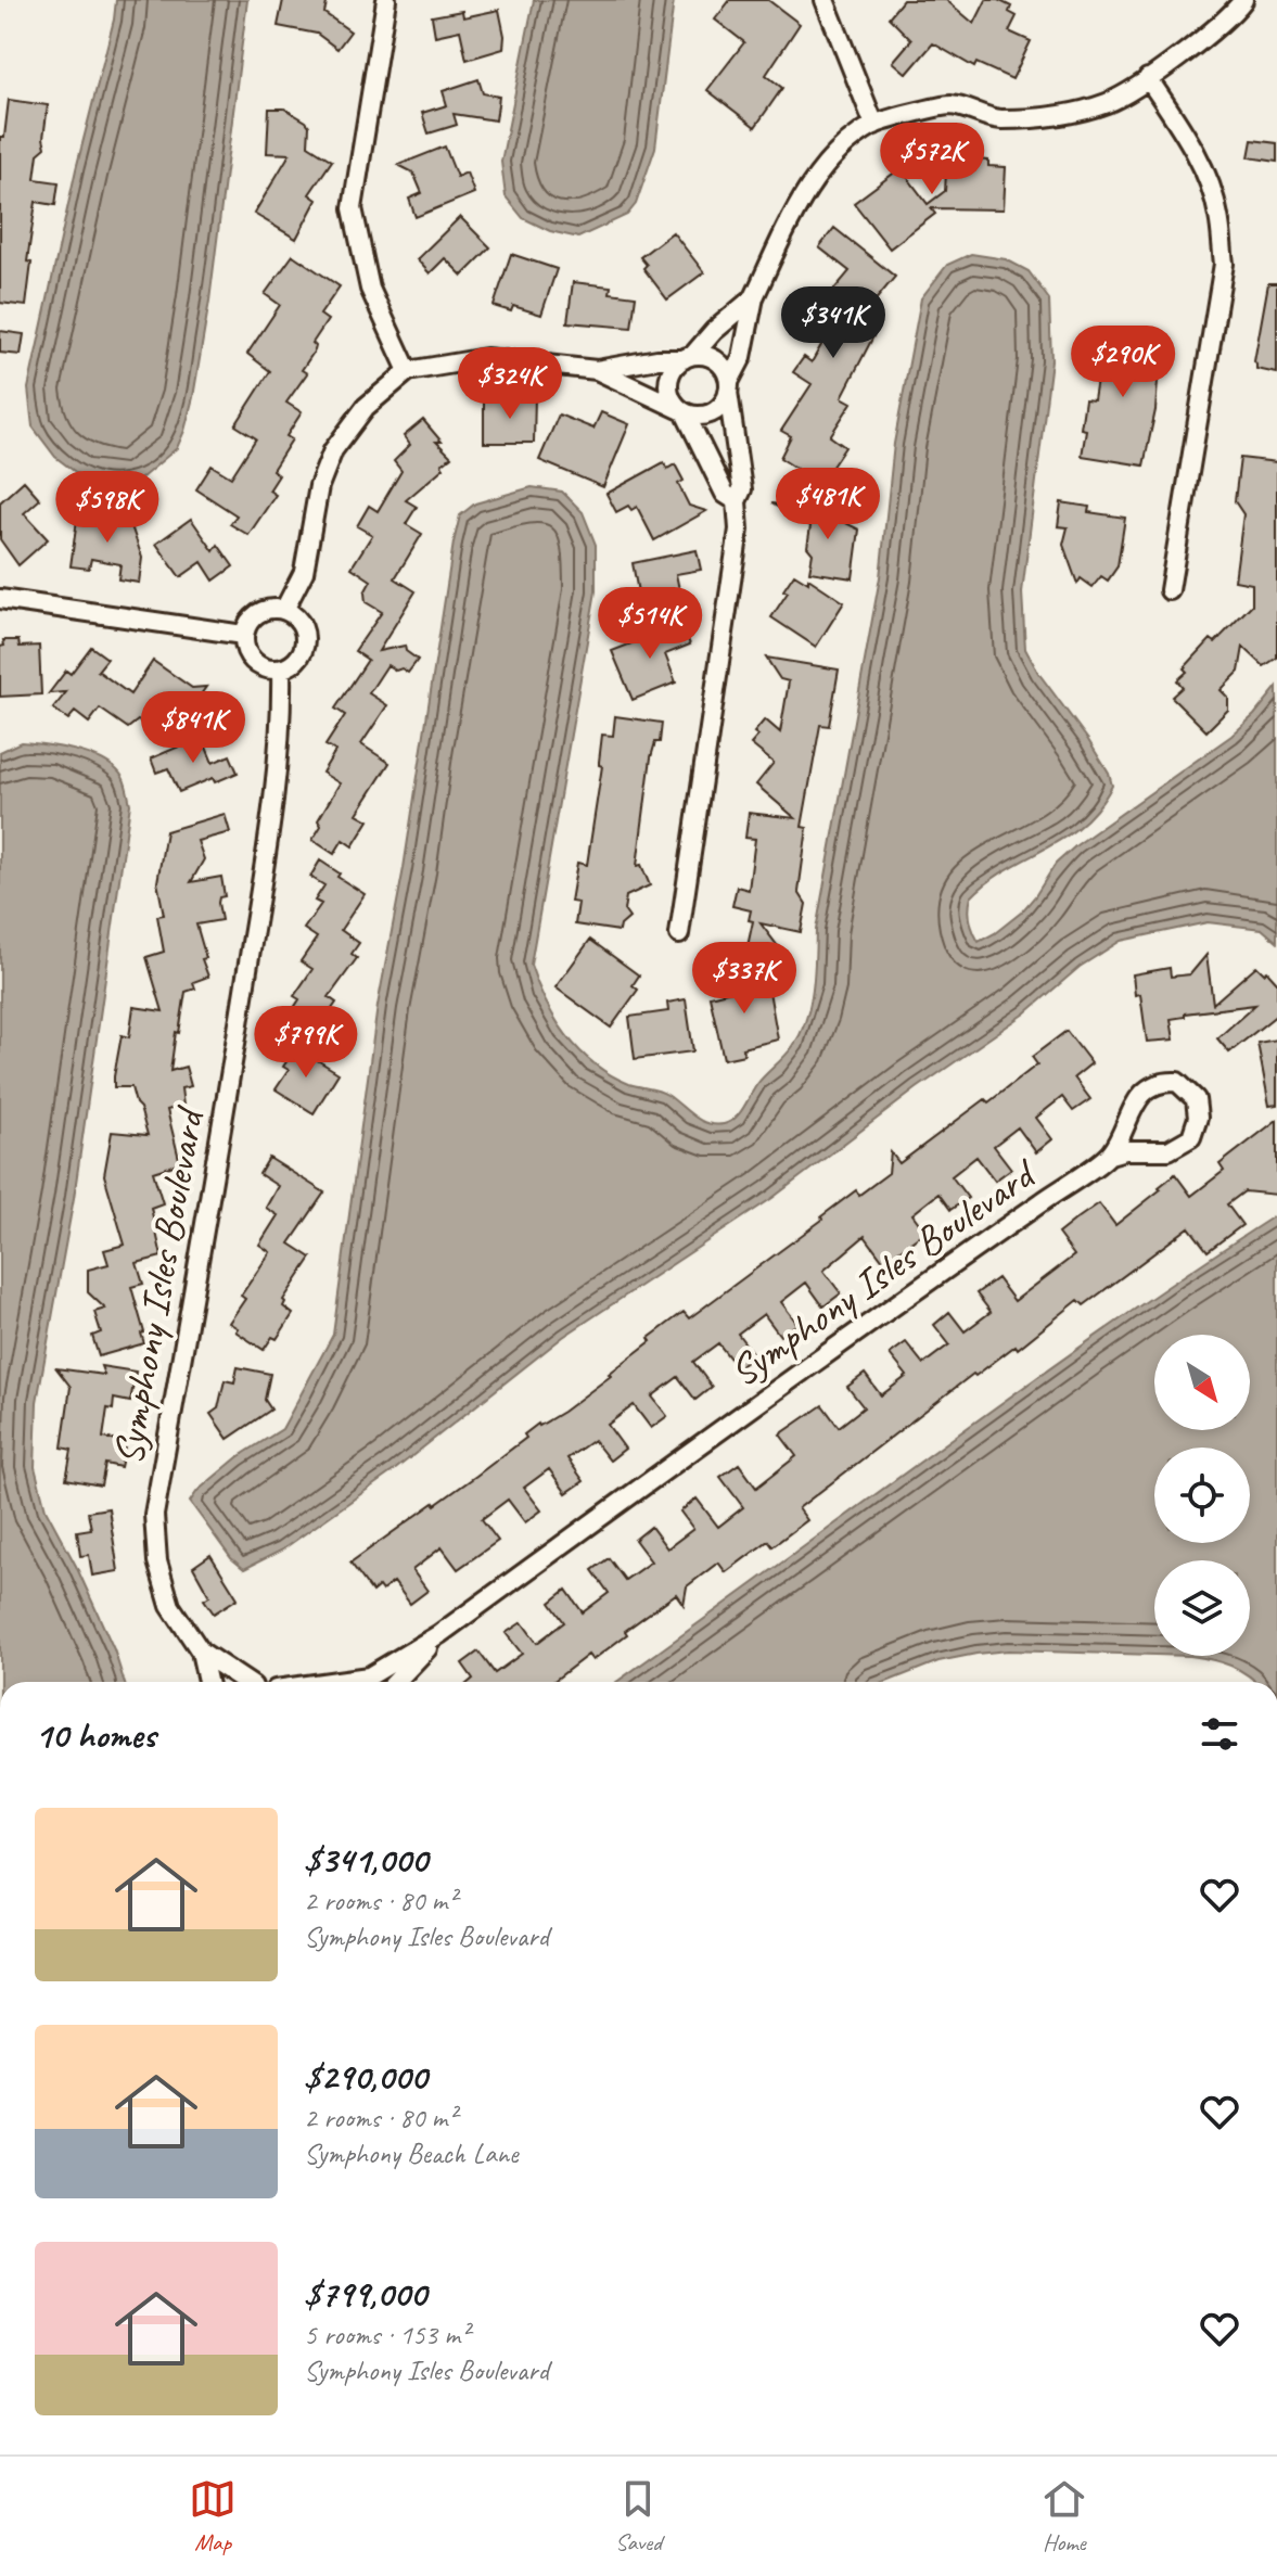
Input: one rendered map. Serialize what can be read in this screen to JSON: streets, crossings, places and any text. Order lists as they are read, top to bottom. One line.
{"streets":{"street":["Symphony Isles Boulevard"]},"north":"bottom right","page":{"price":["$572K","$341K","$290K","$324K","$481K","$598K","$514K","$841K","$337K","$799K"],"heading":"10 homes","list":[{"name":"$341,000","note":"2 rooms · 80 m² · Symphony Isles Boulevard"},{"name":"$290,000","note":"2 rooms · 80 m² · Symphony Beach Lane"},{"name":"$799,000","note":"5 rooms · 153 m² · Symphony Isles Boulevard"}],"tabs":["Map","Saved","Home"]}}
